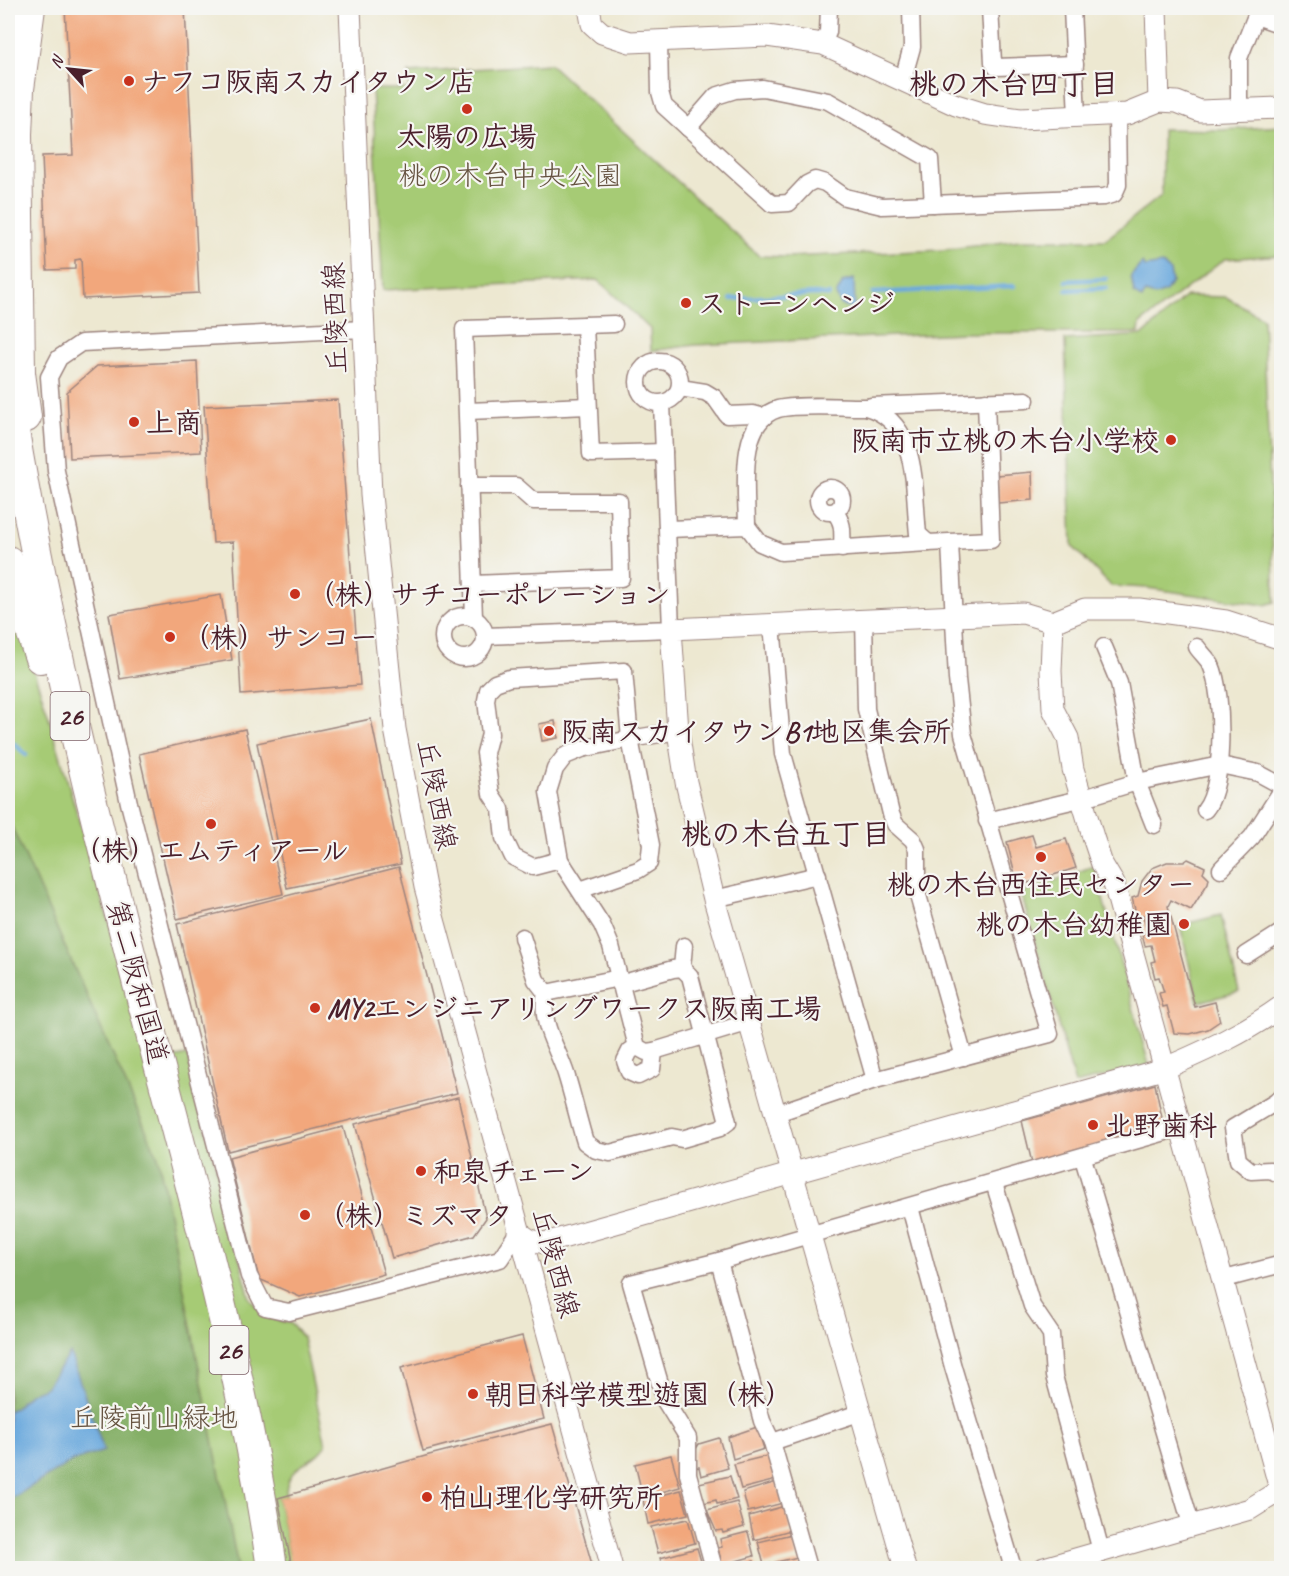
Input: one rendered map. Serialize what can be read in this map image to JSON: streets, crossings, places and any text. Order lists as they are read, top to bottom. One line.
{"streets":{"highway":["26","第二阪和国道"],"street":["丘陵西線"]},"crossings":[["26","第二阪和国道"]],"districts":["桃の木台四丁目","桃の木台五丁目"],"parks":["桃の木台中央公園","丘陵前山緑地"],"places":["ナフコ阪南スカイタウン店","太陽の広場","ストーンヘンジ","上商","阪南市立桃の木台小学校","（株）サチコーポレーション","（株）サンコー","阪南スカイタウンB1地区集会所","（株）エムティアール","桃の木台西住民センター","桃の木台幼稚園","MY2エンジニアリングワークス阪南工場","北野歯科","和泉チェーン","（株）ミズマタ","朝日科学模型遊園（株）","柏山理化学研究所"],"north":"top left"}
